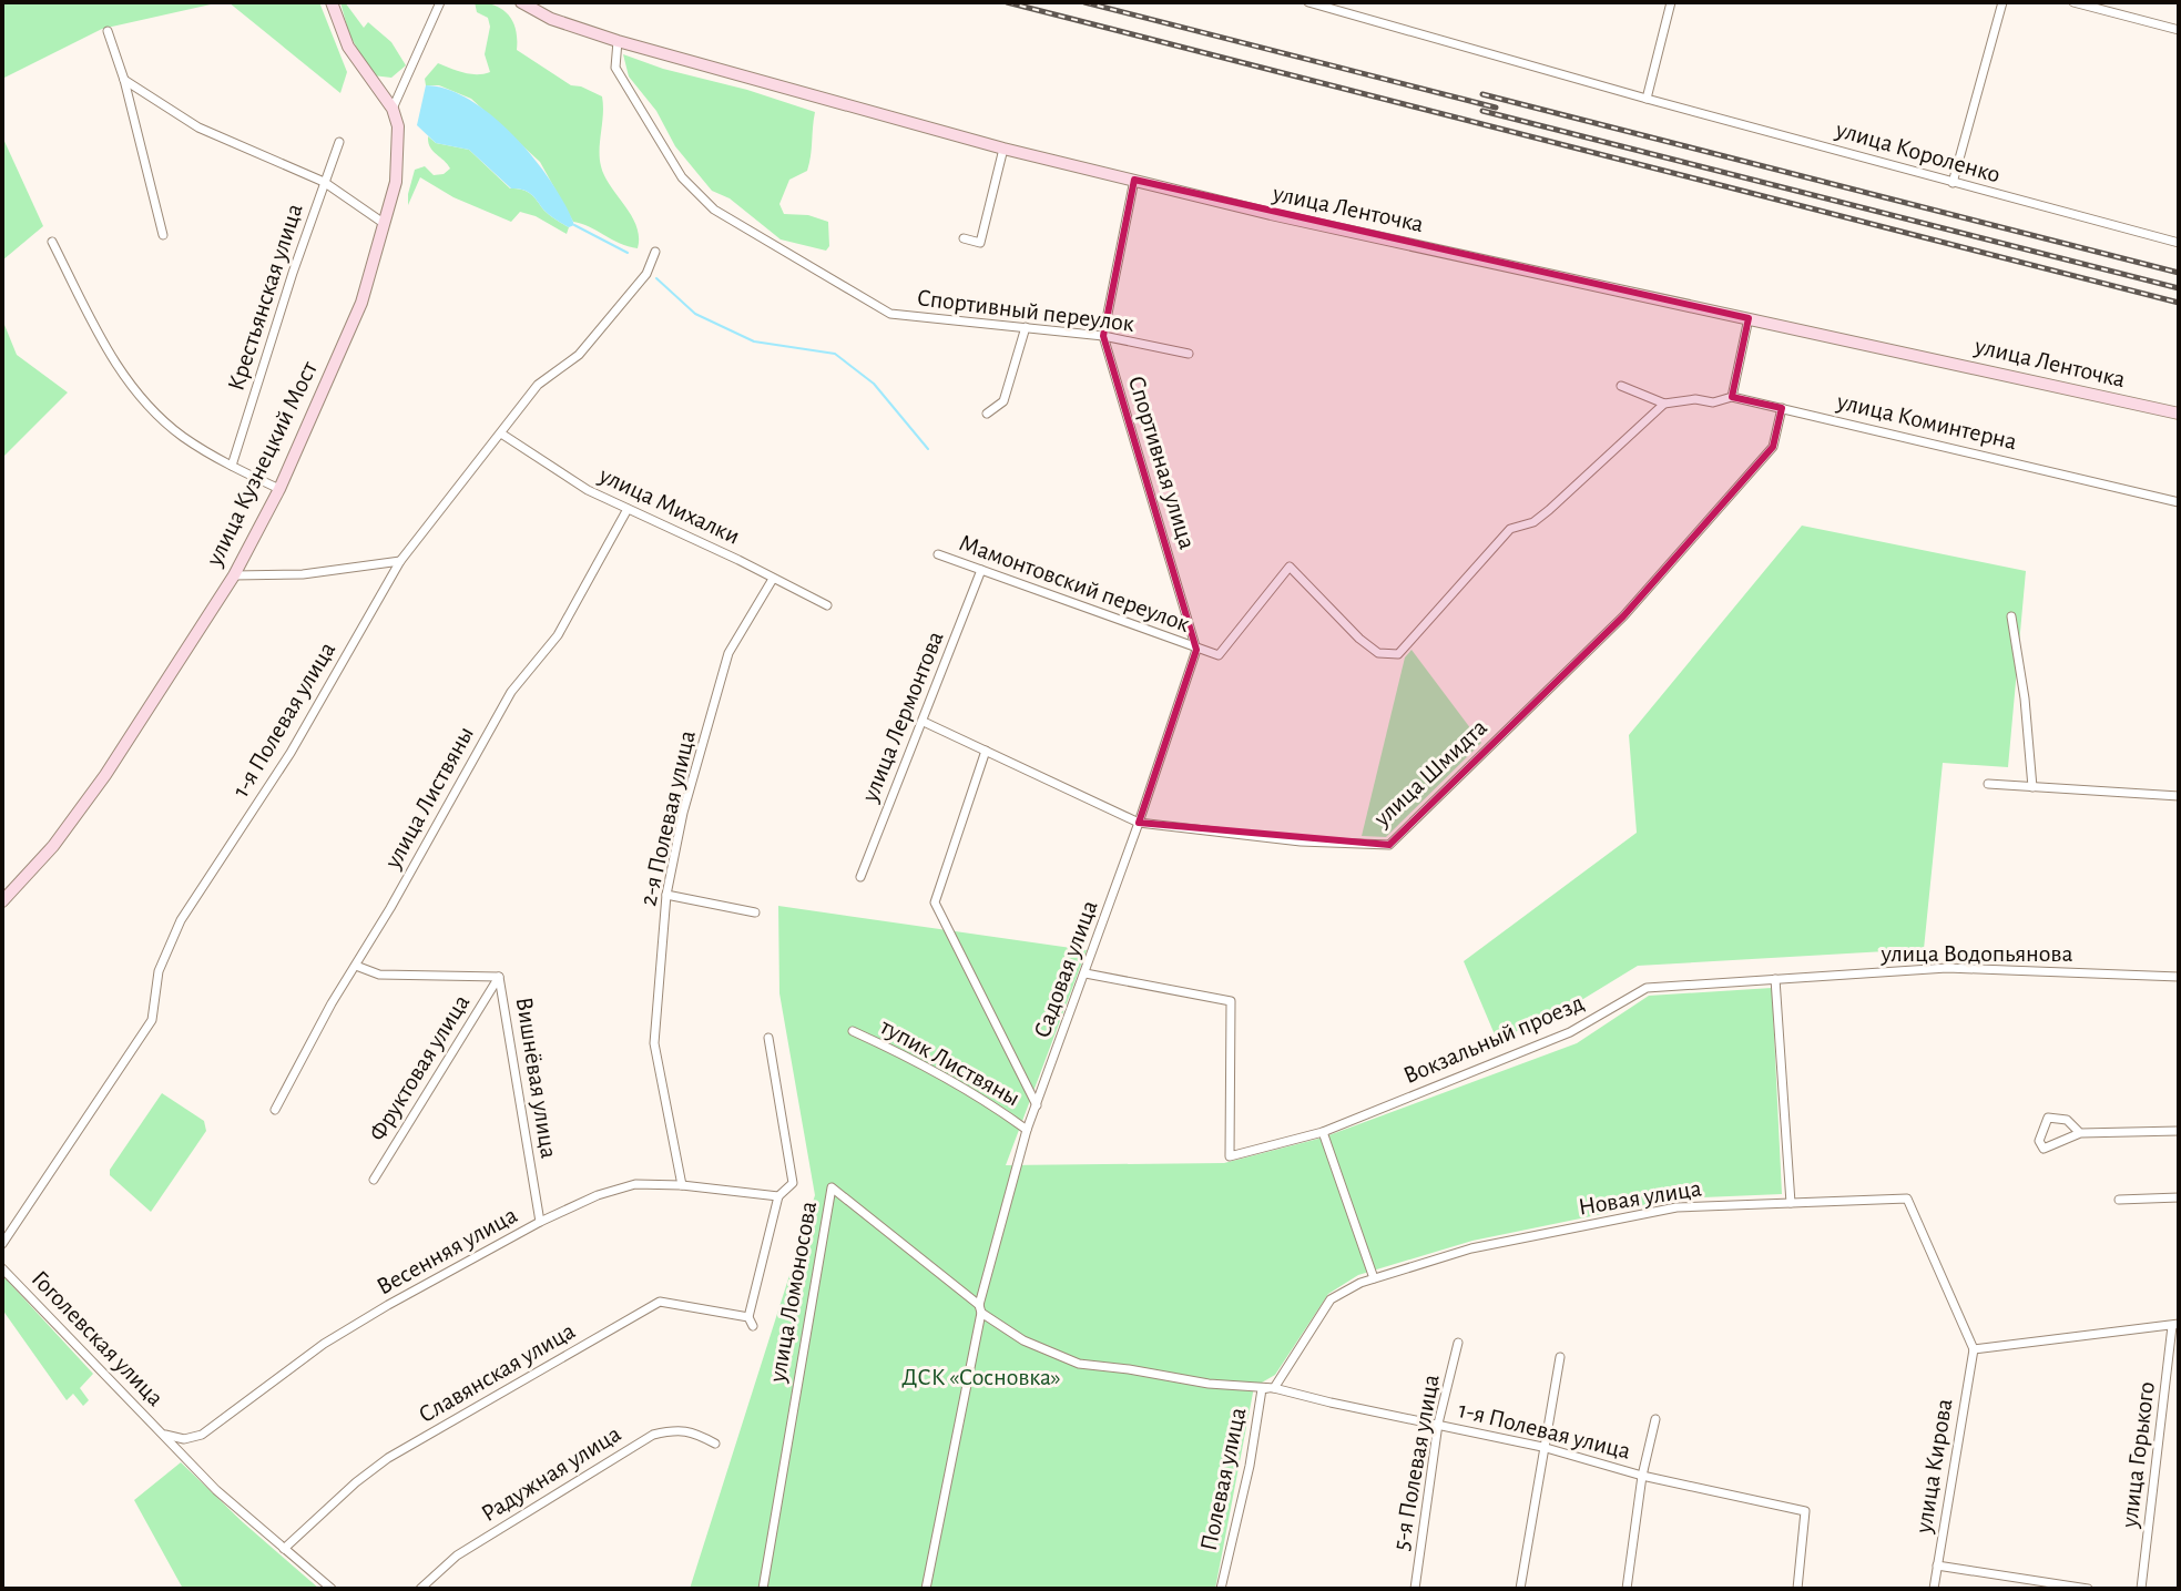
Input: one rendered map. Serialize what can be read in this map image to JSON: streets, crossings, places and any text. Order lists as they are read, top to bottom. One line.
{"streets":{"main road":["улица Ленточка","улица Кузнецкий Мост"],"street":["улица Короленко","Крестьянская улица","Спортивный переулок","улица Коминтерна","Спортивная улица","улица Михалки","Мамонтовский переулок","улица Лермонтова","1-я Полевая улица","улица Шмидта","улица Листвяны","2-я Полевая улица","улица Водопьянова","Садовая улица","Вокзальный проезд","тупик Листвяны","Фруктовая улица","Вишнёвая улица","Новая улица","Весенняя улица","улица Ломоносова","Гоголевская улица","Славянская улица","улица Горького","5-я Полевая улица","улица Кирова","Радужная улица","Полевая улица"]},"crossings":[["улица Ленточка","Спортивный переулок"],["улица Ленточка","Спортивная улица"],["Спортивный переулок","Спортивная улица"],["улица Коминтерна","улица Шмидта"],["Спортивная улица","Мамонтовский переулок"],["Спортивная улица","Садовая улица"],["улица Михалки","1-я Полевая улица"],["улица Михалки","улица Листвяны"],["улица Михалки","2-я Полевая улица"],["Мамонтовский переулок","улица Лермонтова"],["Мамонтовский переулок","Садовая улица"],["улица Лермонтова","улица Шмидта"],["1-я Полевая улица","Садовая улица"],["1-я Полевая улица","Новая улица"],["1-я Полевая улица","улица Ломоносова"],["1-я Полевая улица","5-я Полевая улица"],["1-я Полевая улица","Полевая улица"],["улица Шмидта","Садовая улица"],["улица Листвяны","Вишнёвая улица"],["2-я Полевая улица","Весенняя улица"],["улица Водопьянова","Вокзальный проезд"],["Садовая улица","Вокзальный проезд"],["Садовая улица","тупик Листвяны"],["Садовая улица","улица Ломоносова"],["Фруктовая улица","Вишнёвая улица"],["Вишнёвая улица","Весенняя улица"],["Новая улица","улица Кирова"],["Новая улица","Полевая улица"],["Весенняя улица","Гоголевская улица"],["Весенняя улица","Славянская улица"],["Гоголевская улица","Славянская улица"]],"parks":["ДСК «Сосновка»"]}
